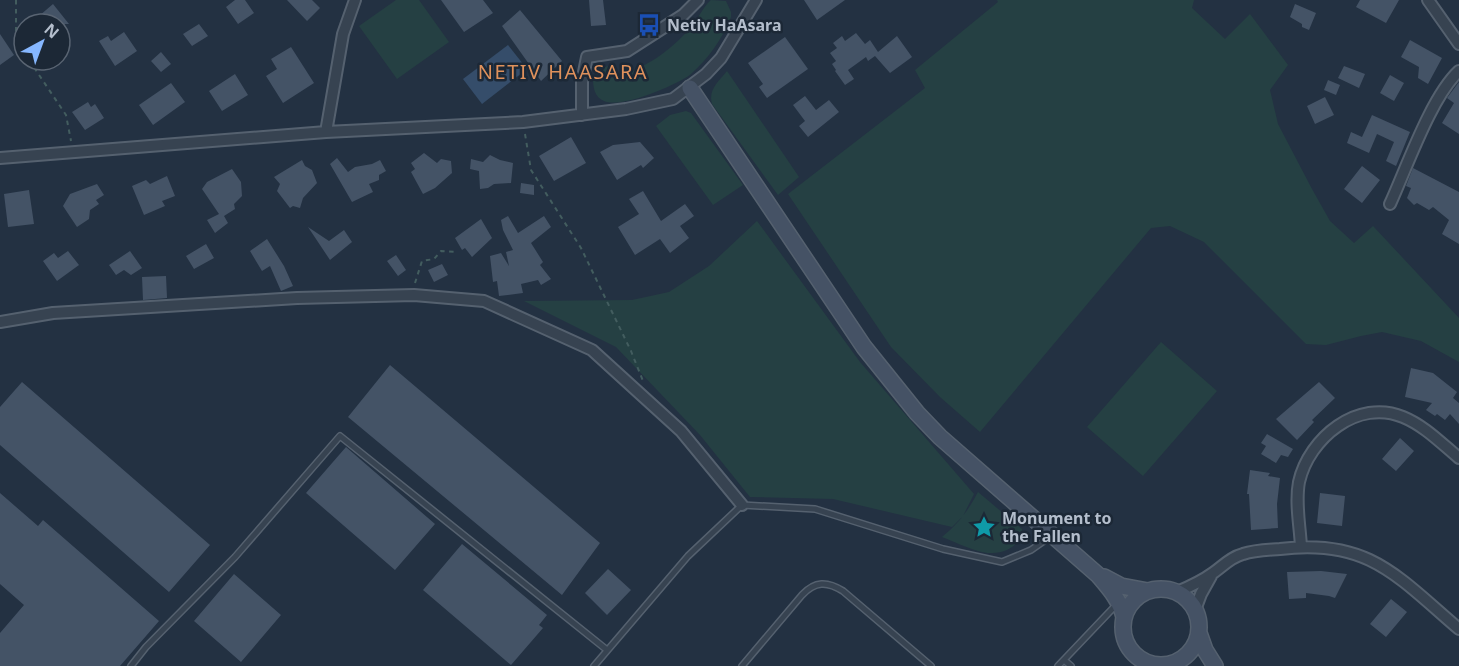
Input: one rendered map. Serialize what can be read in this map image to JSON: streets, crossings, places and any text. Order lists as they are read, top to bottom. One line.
{"districts":["NETIV HAASARA"],"places":{"bus stop":["Netiv HaAsara"],"place":["Monument to the Fallen"]},"north":"top right"}
